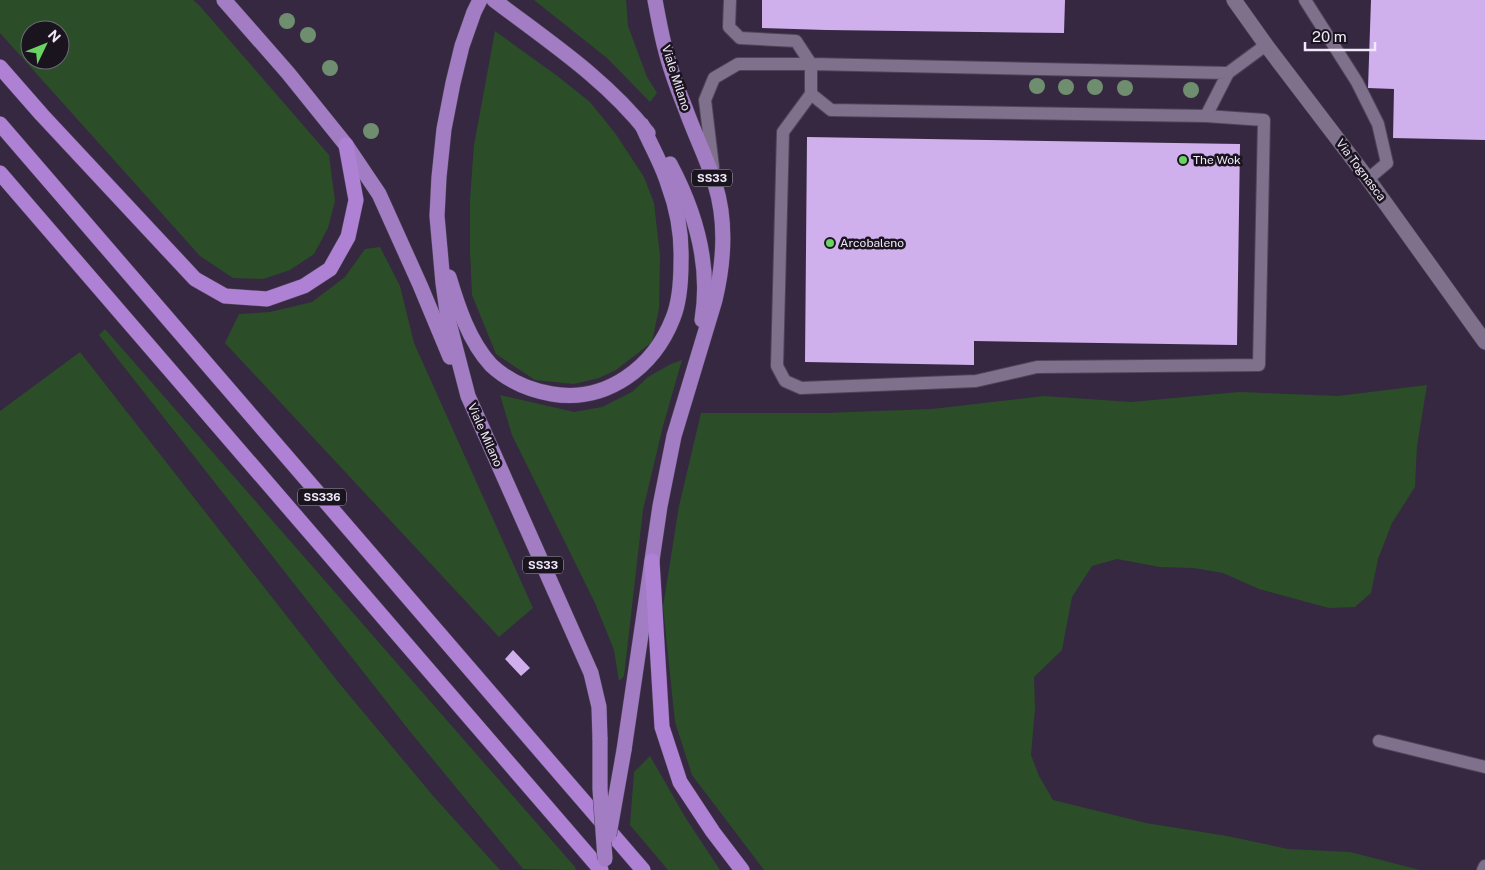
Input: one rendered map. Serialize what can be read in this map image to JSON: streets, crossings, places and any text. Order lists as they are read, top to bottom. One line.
{"streets":{"highway":["SS336"],"main road":["Viale Milano","SS33"],"street":["Via Tognasca"]},"crossings":[["Viale Milano","SS336"]],"places":["The Wok","Arcobaleno"],"scale_bar":"20 m","north":"top right"}
